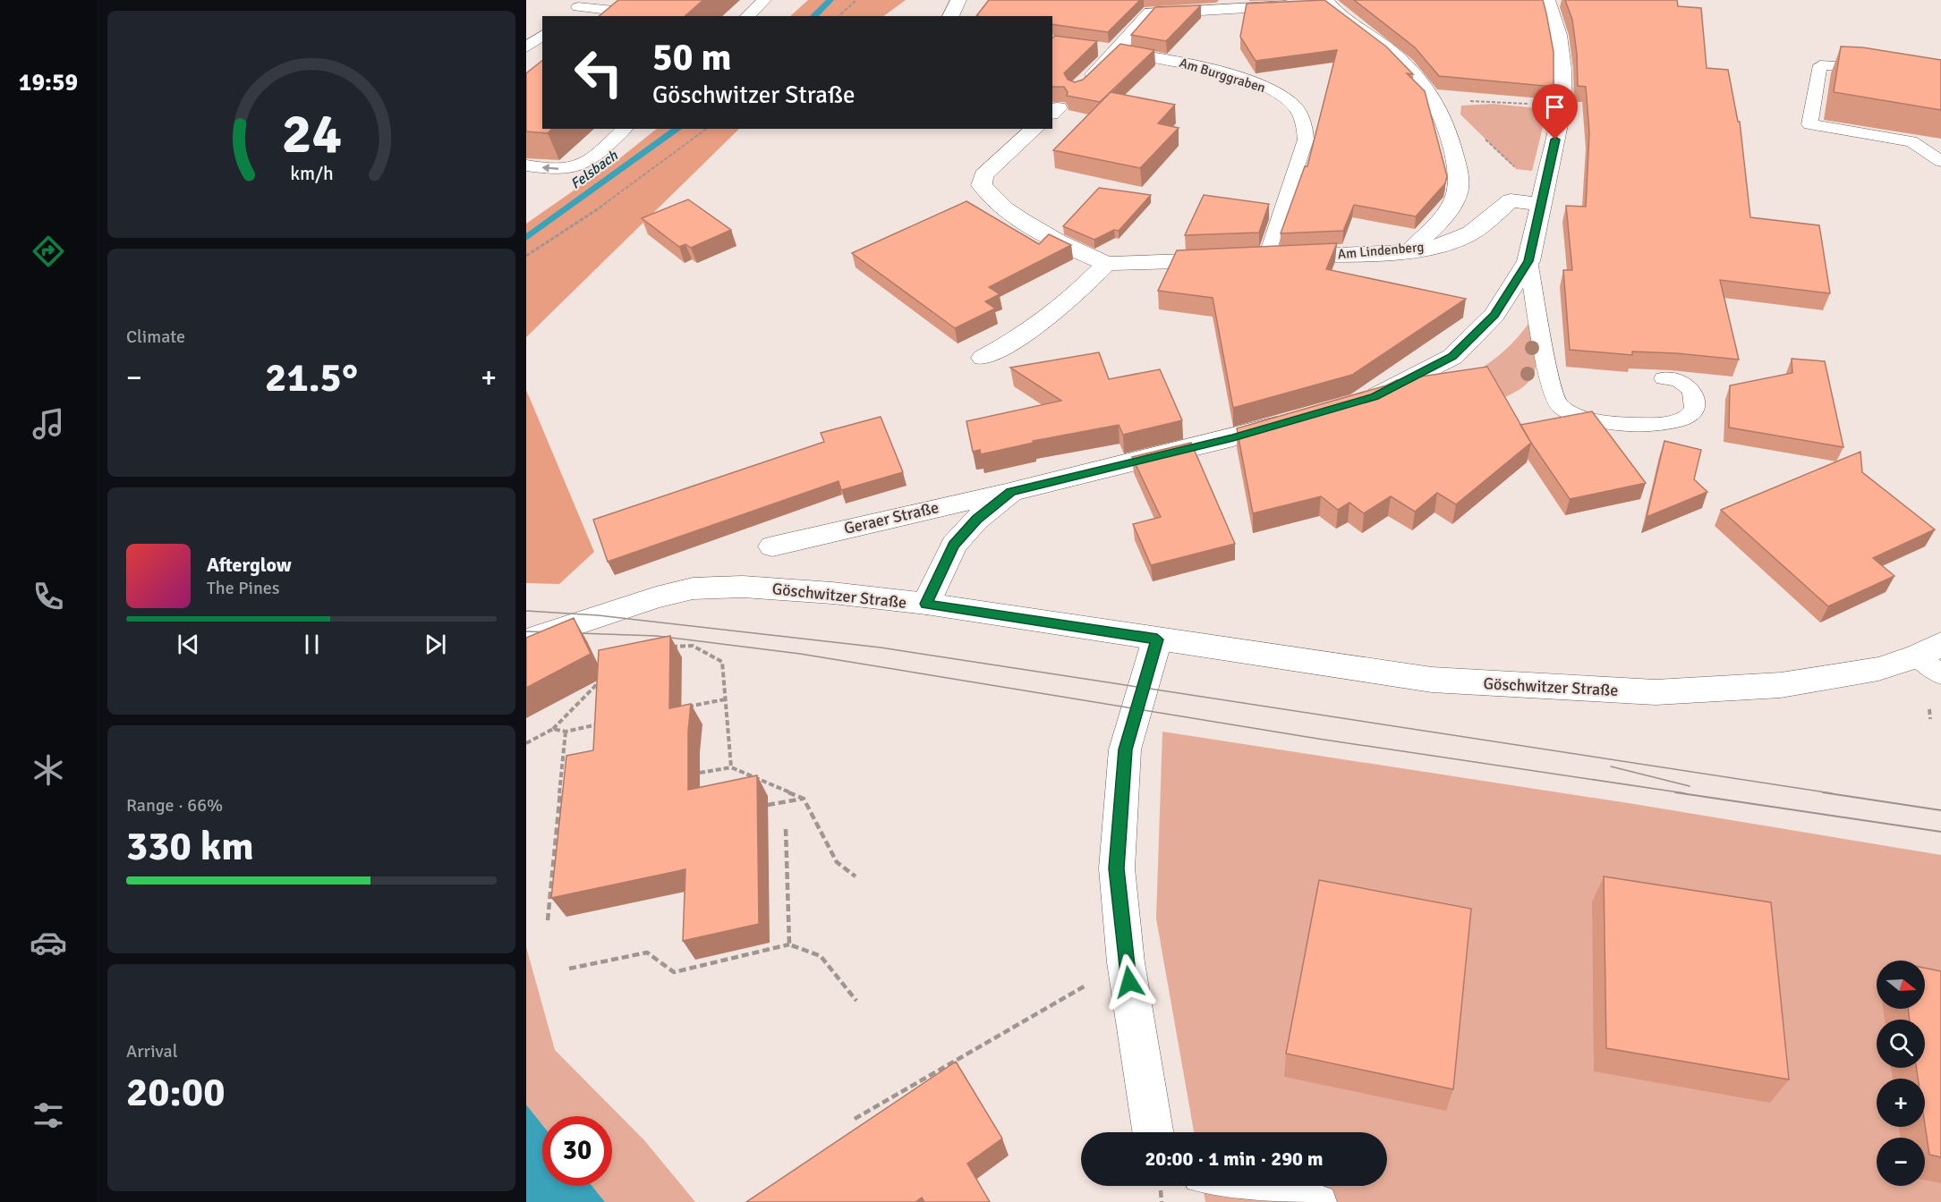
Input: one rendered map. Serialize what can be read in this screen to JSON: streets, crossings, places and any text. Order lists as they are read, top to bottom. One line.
{"streets":{"street":["Am Lindenberg","Geraer Straße","Göschwitzer Straße"],"lane":["Am Burggraben"]},"crossings":[["Am Burggraben","Am Lindenberg"],["Geraer Straße","Göschwitzer Straße"]],"water":["Felsbach"],"north":"right","page":{"tabs":"19:59","turn":["50 m","Göschwitzer Straße"],"tile":["Climate",["Range · 66%","330 km"],["Arrival","20:00"]],"heat":["−","21.5°","+"],"song":["Afterglow","The Pines"],"map_buttons":["+","−"],"limit":"30","trip":"20:00 · 1 min · 290 m","gauge":["24","km/h"]}}
